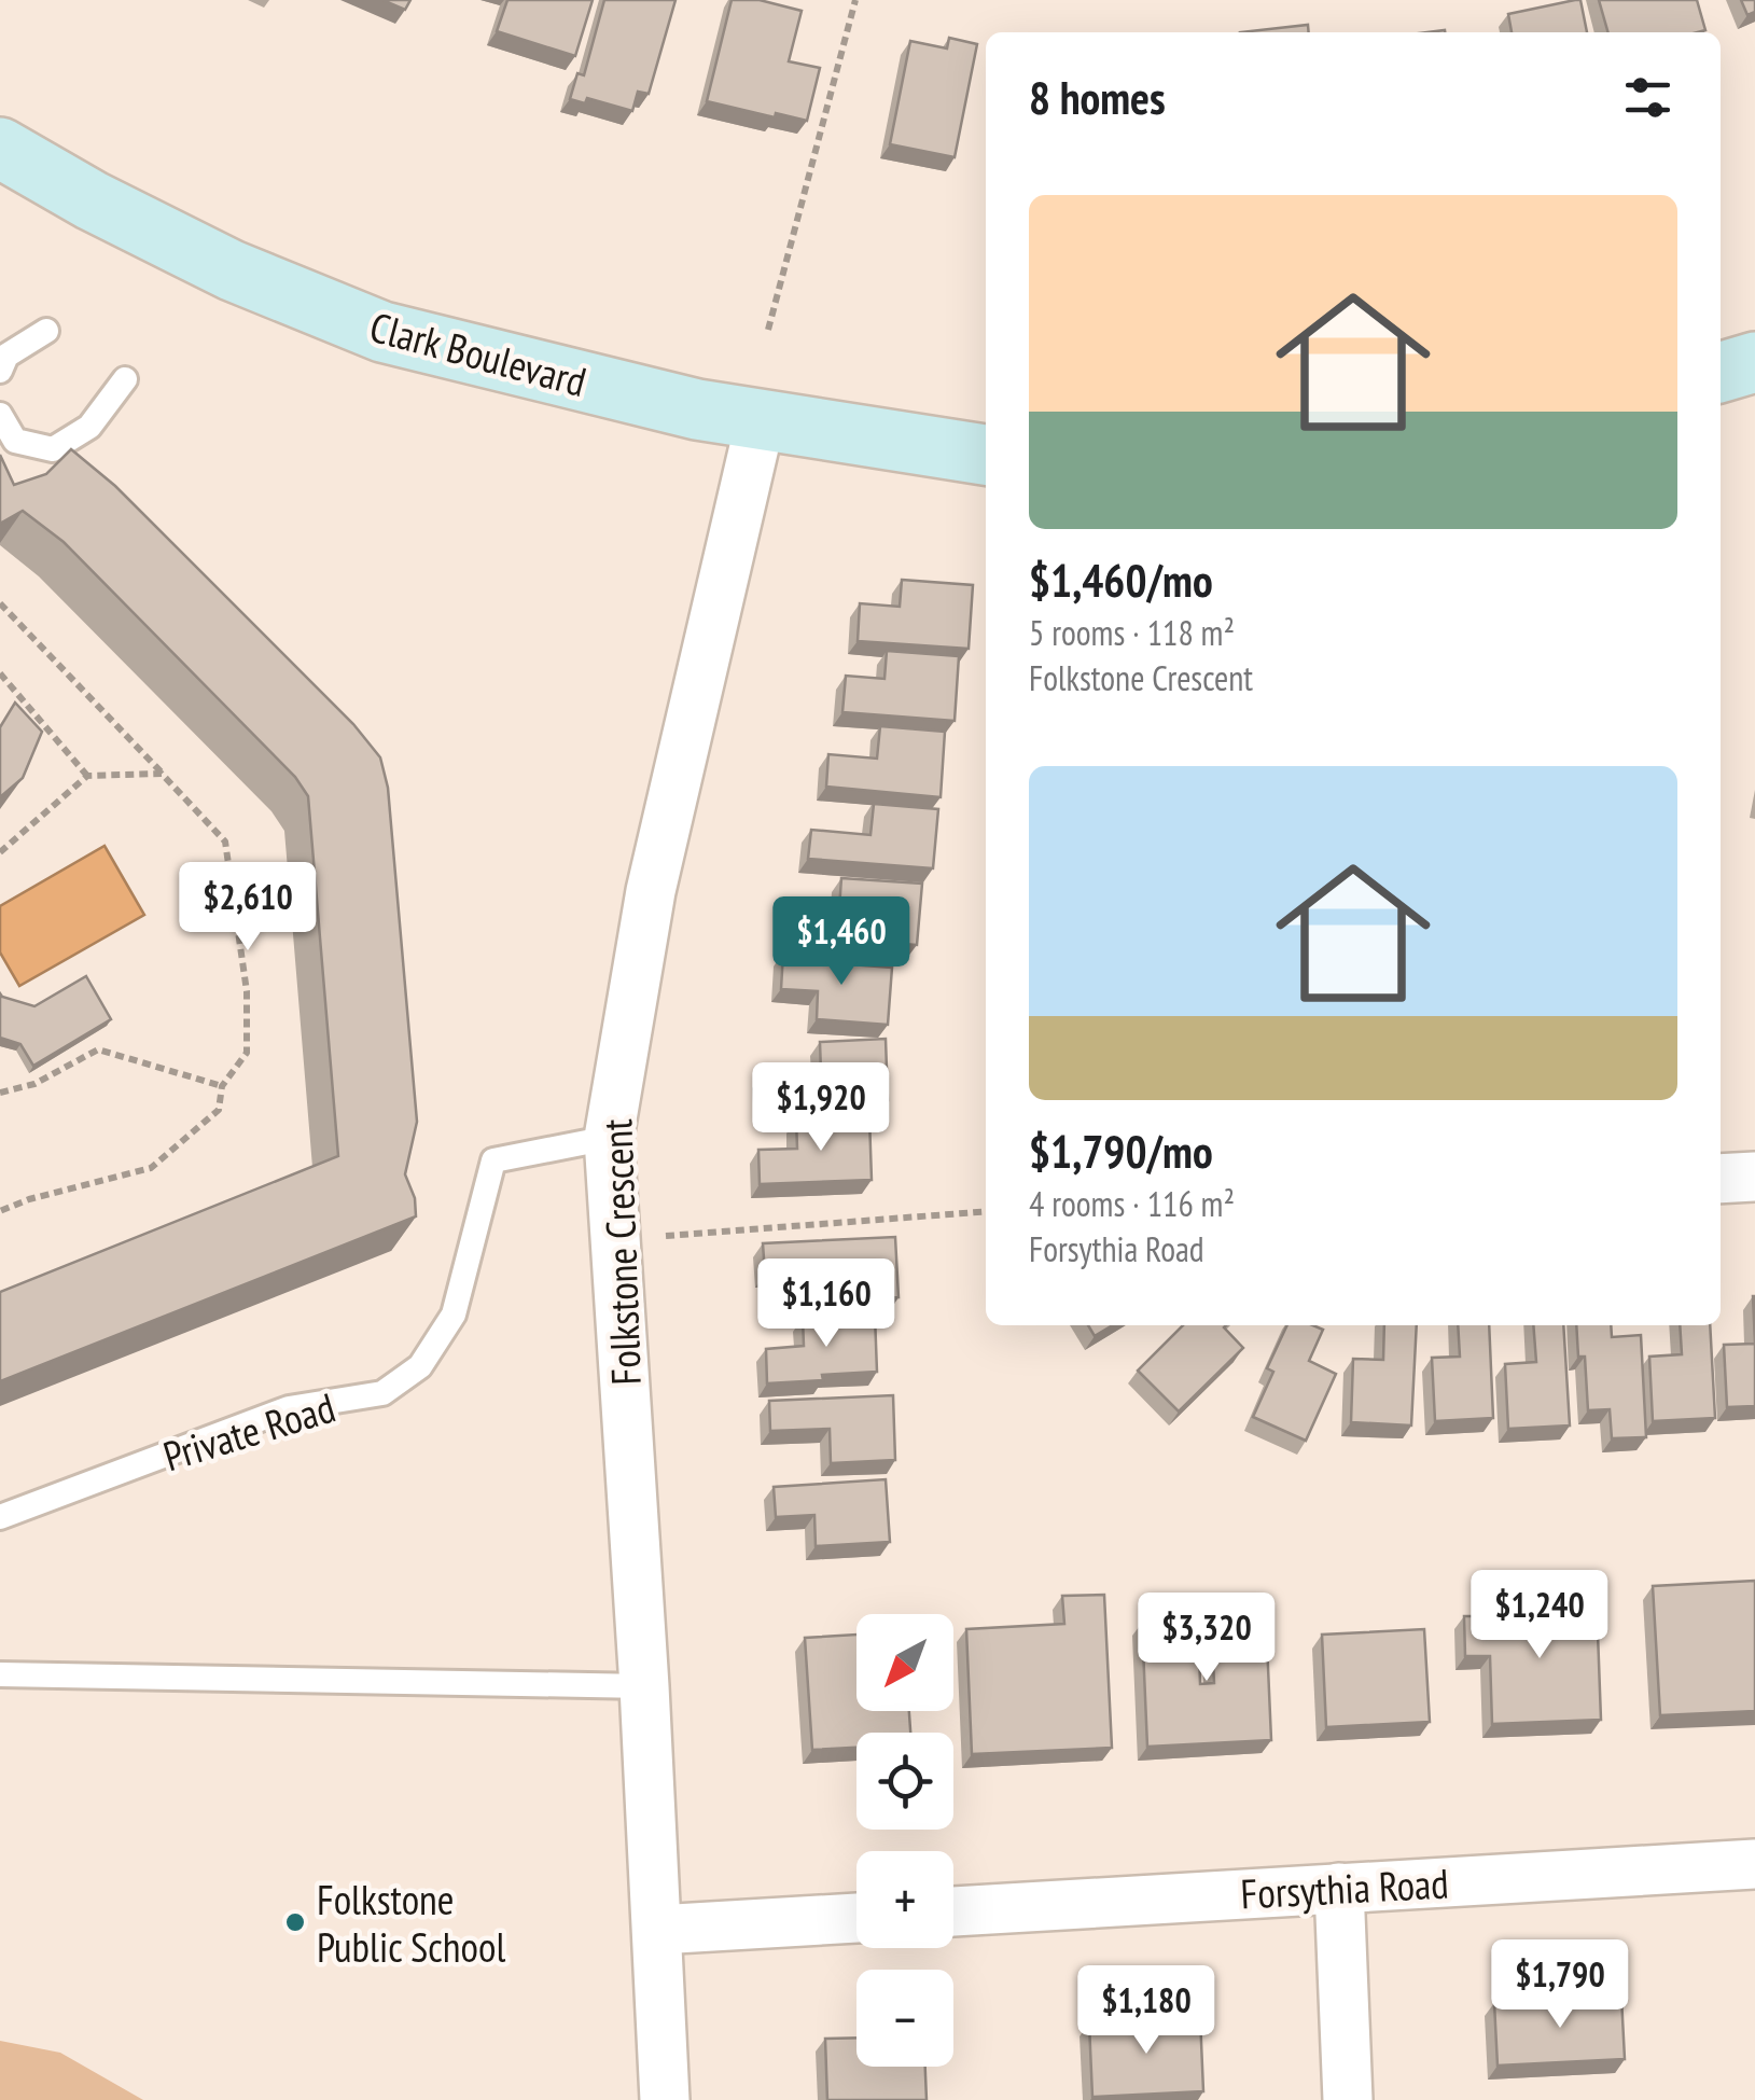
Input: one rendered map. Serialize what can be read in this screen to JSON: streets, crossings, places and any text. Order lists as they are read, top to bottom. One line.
{"streets":{"street":["Clark Boulevard","Folkstone Crescent","Forsythia Road"],"lane":["Private Road"]},"crossings":[["Clark Boulevard","Folkstone Crescent"],["Folkstone Crescent","Private Road"]],"places":["Folkstone Public School"],"north":"bottom left","page":{"heading":"8 homes","list":[{"name":"$1,460/mo","note":"5 rooms · 118 m² · Folkstone Crescent"},{"name":"$1,790/mo","note":"4 rooms · 116 m² · Forsythia Road"}],"price":["$2,610","$1,460","$1,920","$1,160","$1,240","$3,320","$1,790","$1,180"],"map_buttons":["+","−"]}}
